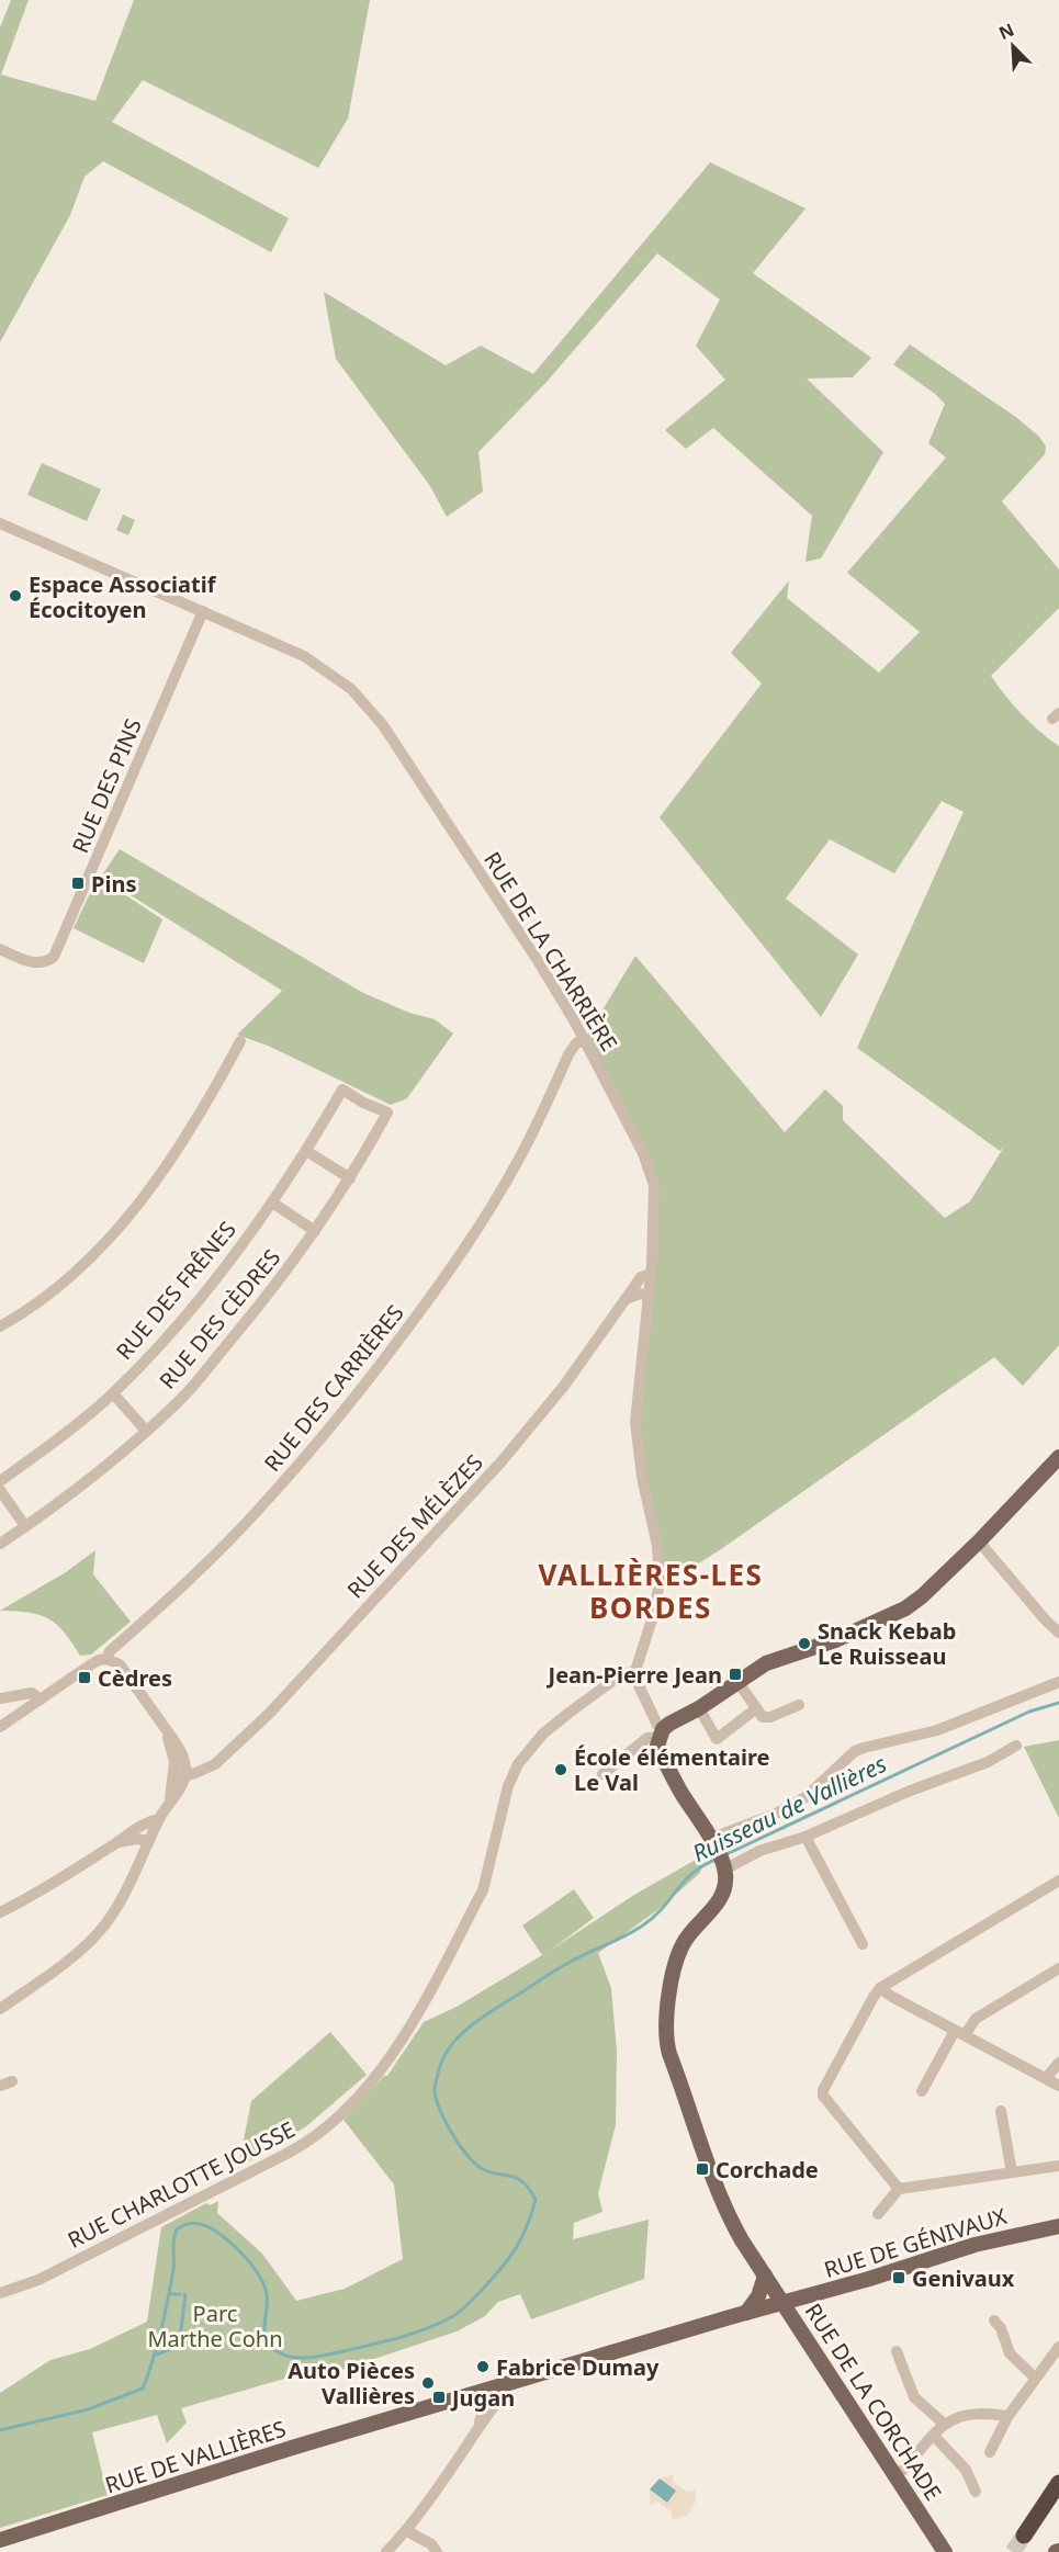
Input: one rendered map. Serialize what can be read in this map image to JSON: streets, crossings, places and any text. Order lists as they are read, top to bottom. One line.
{"streets":{"main road":["RUE DE GÉNIVAUX","RUE DE LA CORCHADE","RUE DE VALLIÈRES"],"street":["RUE DES PINS","RUE DE LA CHARRIÈRE","RUE DES FRÊNES","RUE DES CÈDRES","RUE DES CARRIÈRES","RUE DES MÉLÈZES","RUE CHARLOTTE JOUSSE"]},"crossings":[["RUE DES PINS","RUE DE LA CHARRIÈRE"],["RUE DE LA CHARRIÈRE","RUE DES CARRIÈRES"],["RUE DE LA CHARRIÈRE","RUE DES MÉLÈZES"],["RUE DE LA CHARRIÈRE","RUE CHARLOTTE JOUSSE"],["RUE DES FRÊNES","RUE DES CÈDRES"],["RUE DE GÉNIVAUX","RUE DE LA CORCHADE"],["RUE DE GÉNIVAUX","RUE DE VALLIÈRES"],["RUE DE LA CORCHADE","RUE DE VALLIÈRES"]],"districts":["VALLIÈRES-LES BORDES"],"water":["Ruisseau de Vallières"],"parks":["Parc Marthe Cohn"],"places":{"other":["Espace Associatif Écocitoyen","Snack Kebab Le Ruisseau","École élémentaire Le Val","Fabrice Dumay","Auto Pièces Vallières"],"transit":["Pins","Jean-Pierre Jean","Cèdres","Corchade","Genivaux","Jugan"]},"north":"top left"}
